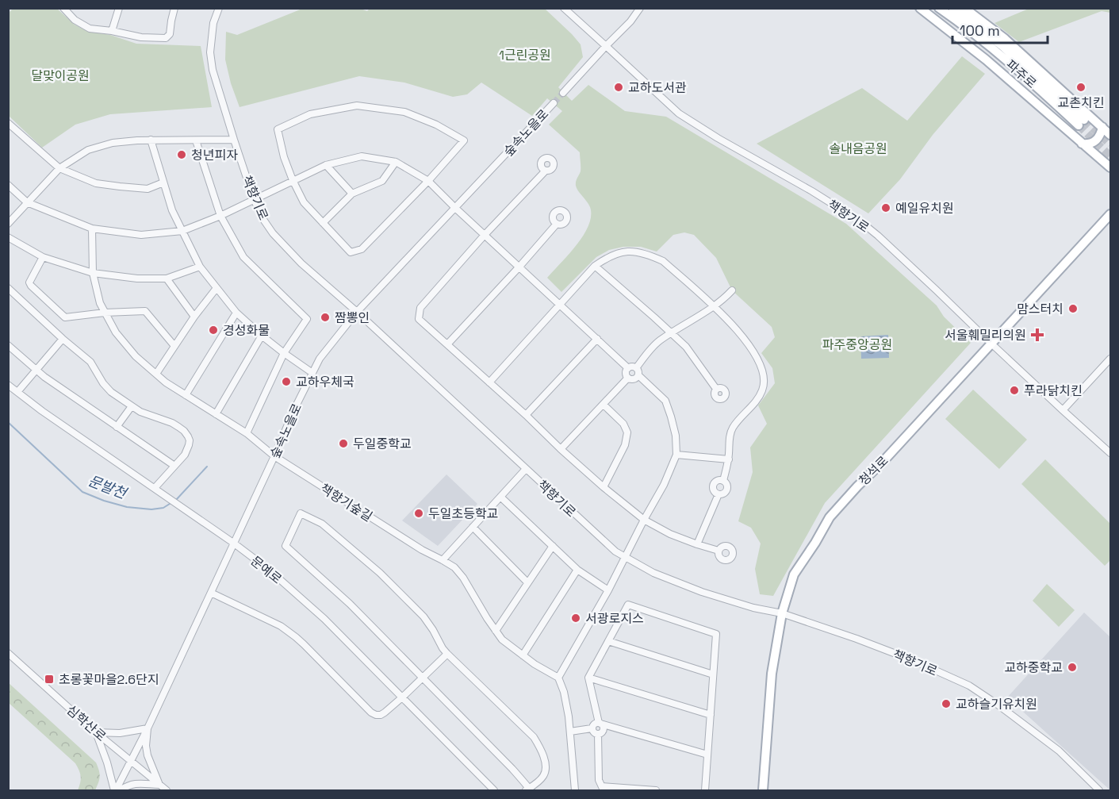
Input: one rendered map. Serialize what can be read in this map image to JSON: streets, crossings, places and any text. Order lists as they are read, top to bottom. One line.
{"streets":{"main road":["파주로","청석로"],"street":["숲속노을로","책향기로","책향기숲길","문예로","심학산로"]},"crossings":[["숲속노을로","책향기로"],["숲속노을로","책향기숲길"],["숲속노을로","문예로"],["숲속노을로","심학산로"],["책향기로","청석로"]],"water":["문발천"],"parks":["1근린공원","달맞이공원","솔내음공원","파주중앙공원"],"places":{"other":["교하도서관","교촌치킨","청년피자","예일유치원","맘스터치","짬뽕인","경성화물","교하우체국","푸라닭치킨","두일중학교","두일초등학교","서광로지스","교하중학교","교하슬기유치원"],"health":["서울훼밀리의원"],"transit":["초롱꽃마을2.6단지"]},"scale_bar":"100 m"}
